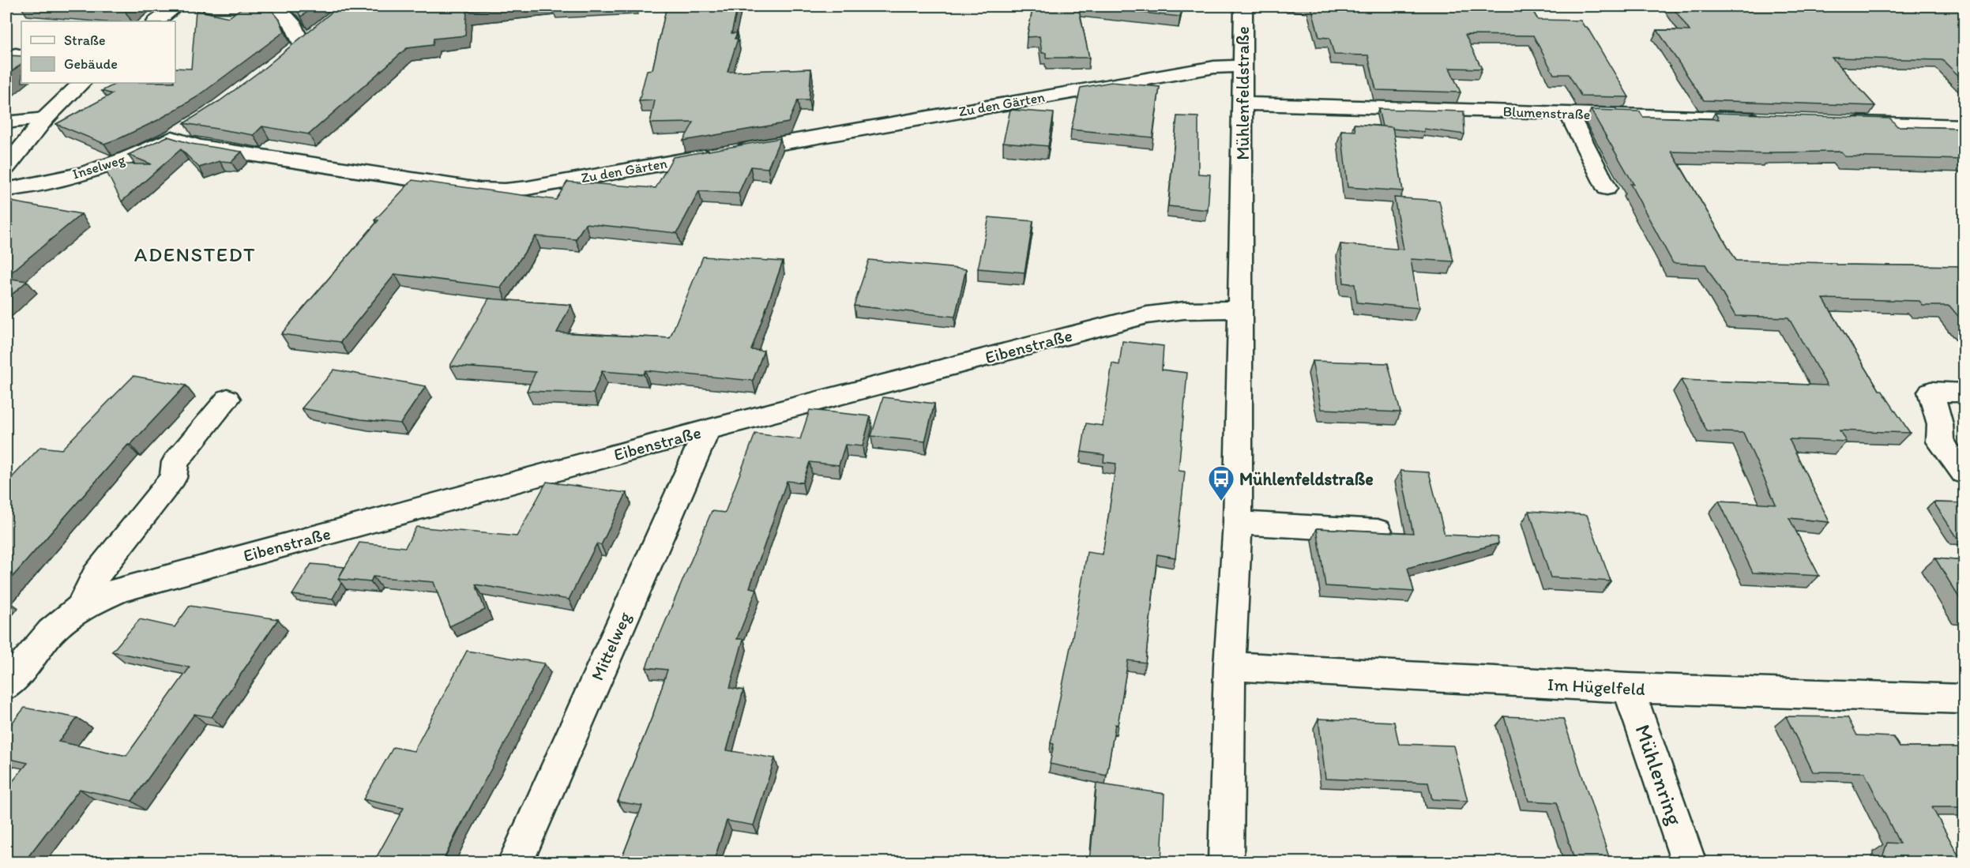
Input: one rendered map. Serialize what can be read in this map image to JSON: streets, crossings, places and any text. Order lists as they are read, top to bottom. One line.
{"streets":{"street":["Mühlenfeldstraße","Zu den Gärten","Blumenstraße","Inselweg","Eibenstraße","Mittelweg","Im Hügelfeld","Mühlenring"]},"crossings":[["Mühlenfeldstraße","Zu den Gärten"],["Mühlenfeldstraße","Blumenstraße"],["Mühlenfeldstraße","Eibenstraße"],["Mühlenfeldstraße","Im Hügelfeld"],["Zu den Gärten","Inselweg"],["Eibenstraße","Mittelweg"],["Im Hügelfeld","Mühlenring"]],"districts":["ADENSTEDT"],"places":{"bus stop":["Mühlenfeldstraße"]},"legend":["Straße","Gebäude"]}
